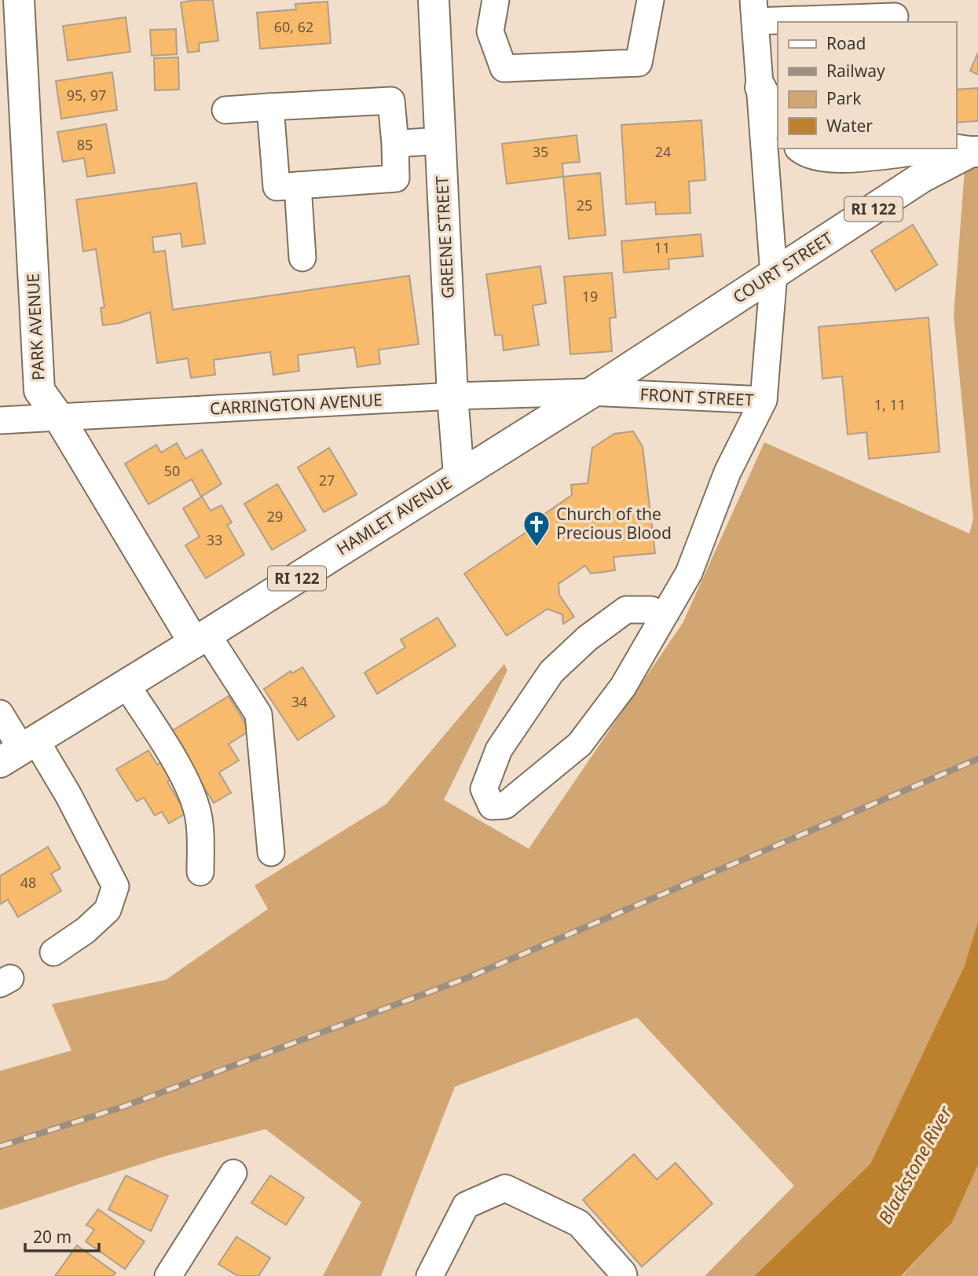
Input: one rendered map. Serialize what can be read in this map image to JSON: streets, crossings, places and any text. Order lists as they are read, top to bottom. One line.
{"streets":{"main road":["RI 122","GREENE STREET","COURT STREET","PARK AVENUE","HAMLET AVENUE"],"street":["FRONT STREET","CARRINGTON AVENUE"]},"crossings":[["GREENE STREET","CARRINGTON AVENUE"],["GREENE STREET","HAMLET AVENUE"],["COURT STREET","FRONT STREET"],["COURT STREET","CARRINGTON AVENUE"],["COURT STREET","HAMLET AVENUE"],["PARK AVENUE","CARRINGTON AVENUE"],["PARK AVENUE","HAMLET AVENUE"],["FRONT STREET","CARRINGTON AVENUE"],["FRONT STREET","HAMLET AVENUE"],["CARRINGTON AVENUE","HAMLET AVENUE"]],"water":["Blackstone River"],"places":{"church":["Church of the Precious Blood"]},"house_numbers":["60, 62","95, 97","85","35","24","25","11","19","1, 11","50","27","29","33","34","48"],"legend":["Road","Railway","Park","Water"],"scale_bar":"20 m"}
